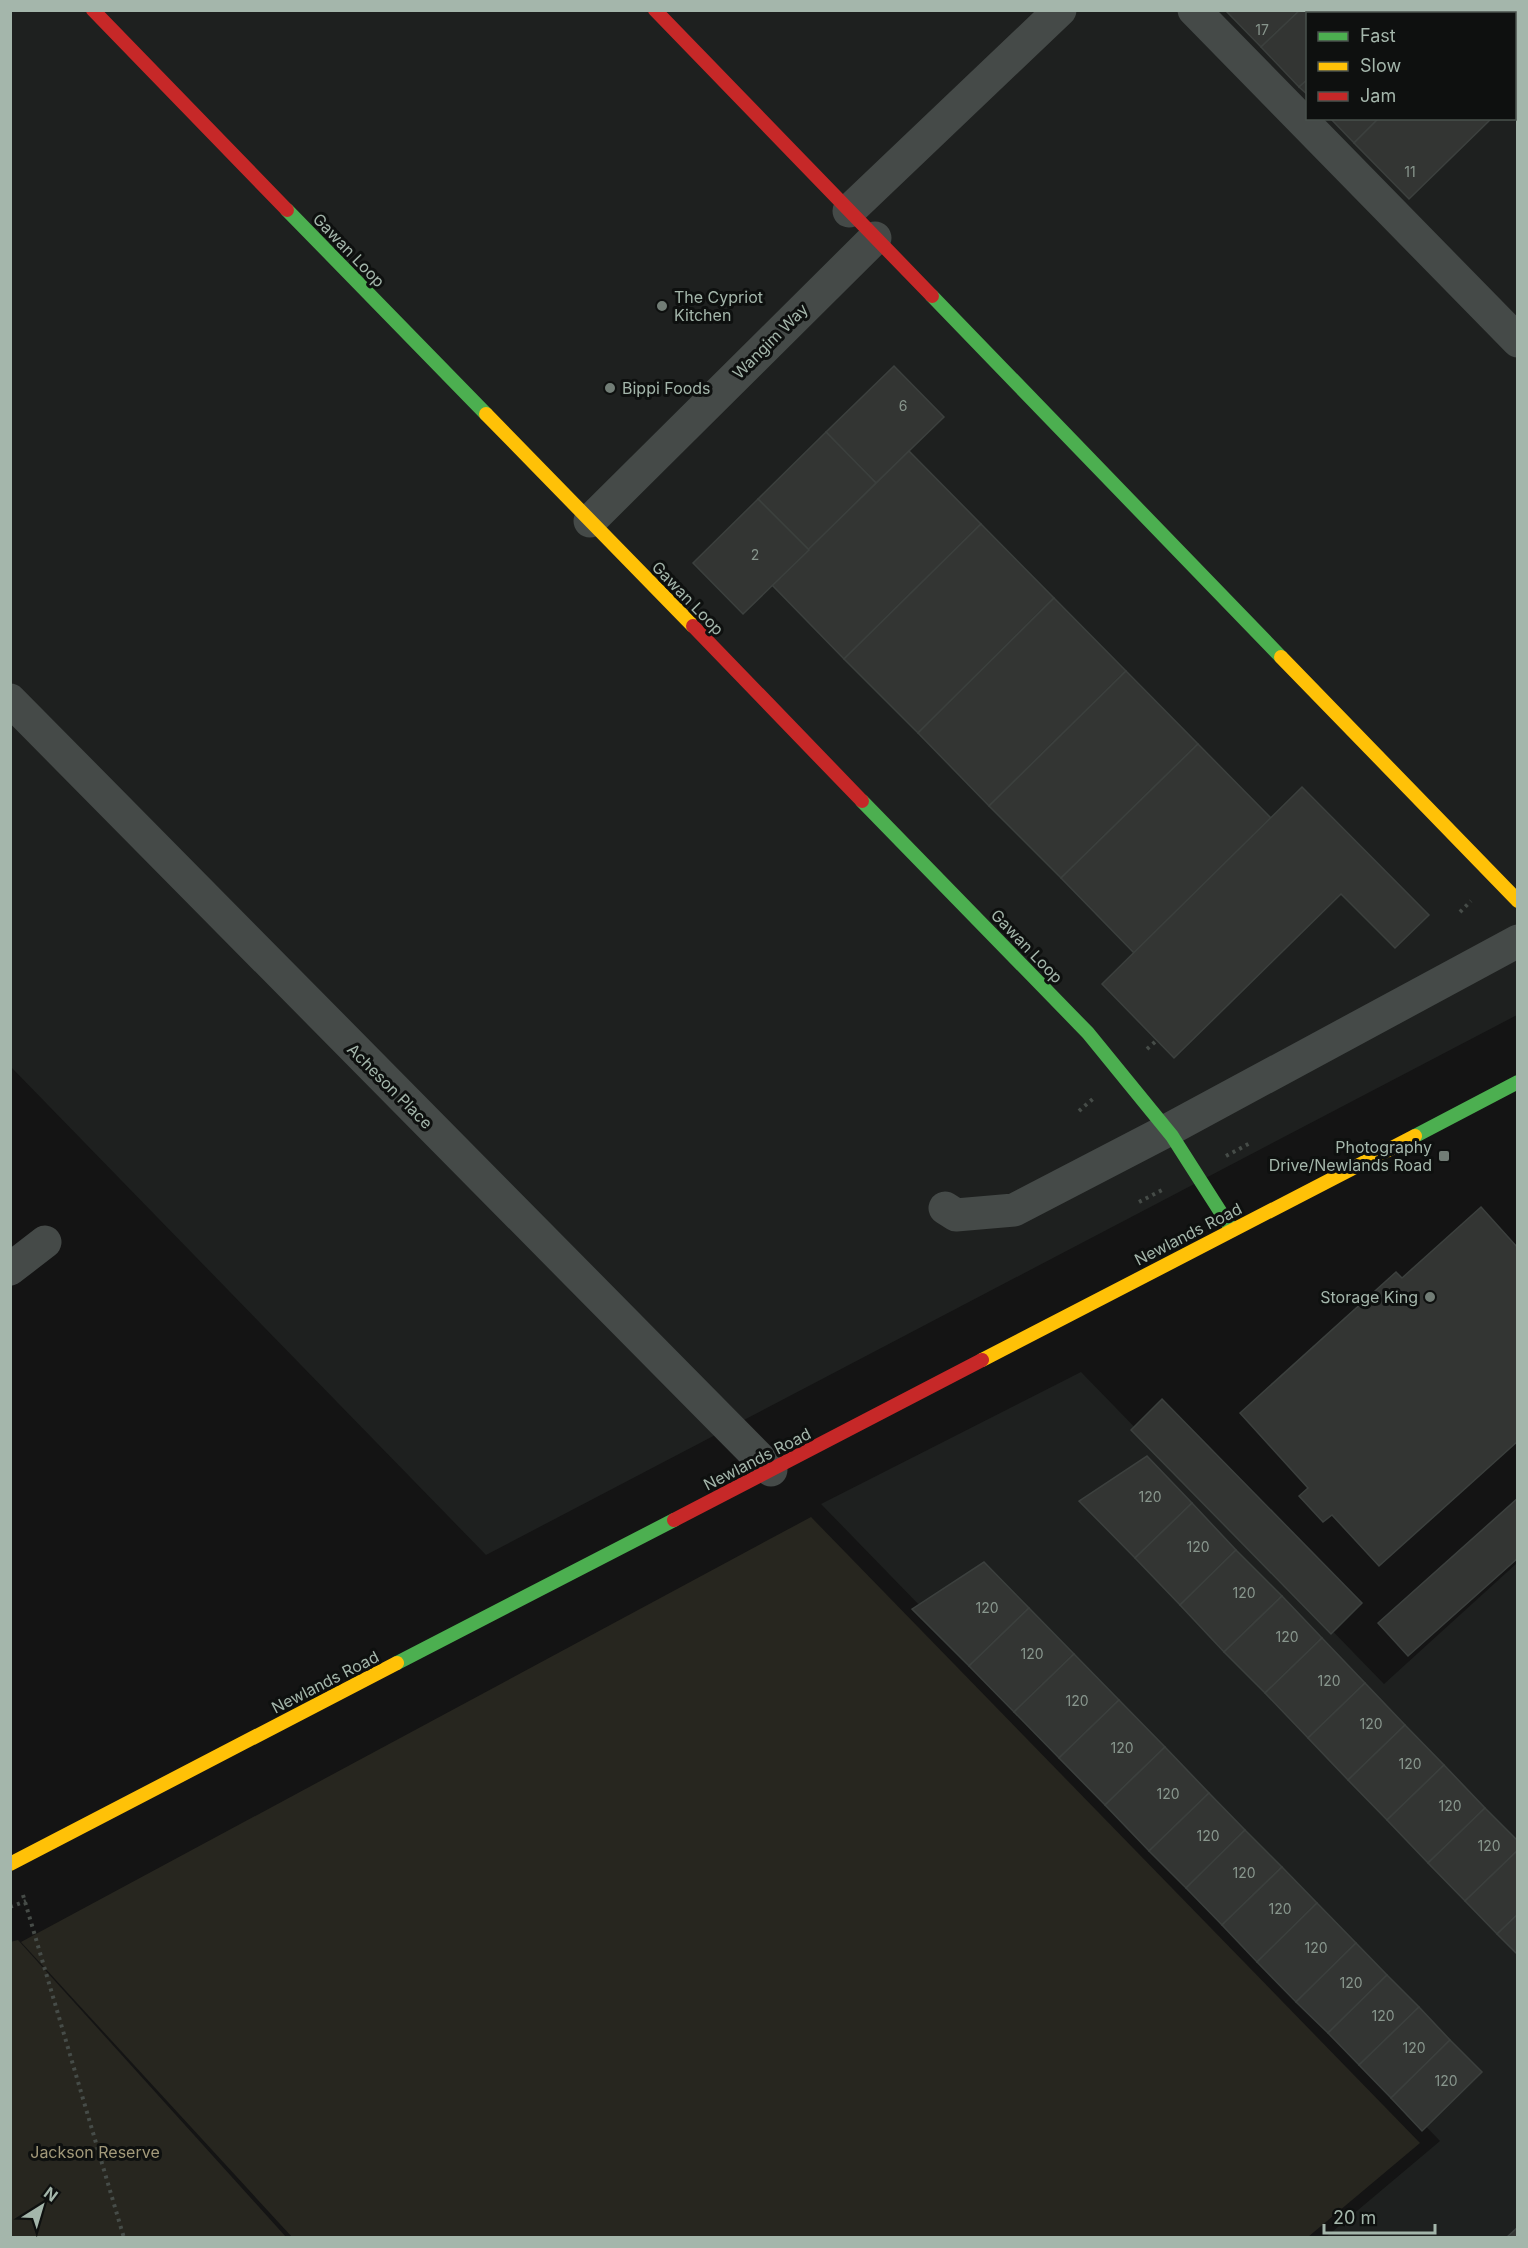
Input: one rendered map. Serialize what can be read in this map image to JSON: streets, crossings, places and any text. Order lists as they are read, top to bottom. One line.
{"streets":{"street":["Gawan Loop","Wangim Way","Acheson Place","Newlands Road"]},"crossings":[["Gawan Loop","Wangim Way"],["Gawan Loop","Newlands Road"],["Acheson Place","Newlands Road"]],"parks":["Jackson Reserve"],"places":{"other":["The Cypriot Kitchen","Bippi Foods","Storage King"],"transit":["Photography Drive/Newlands Road"]},"house_numbers":["17","11","6","2","120","120","120","120","120","120","120","120","120","120","120","120","120","120","120","120","120","120","120","120","120","120"],"legend":["Fast","Slow","Jam"],"scale_bar":"20 m","north":"top right"}
